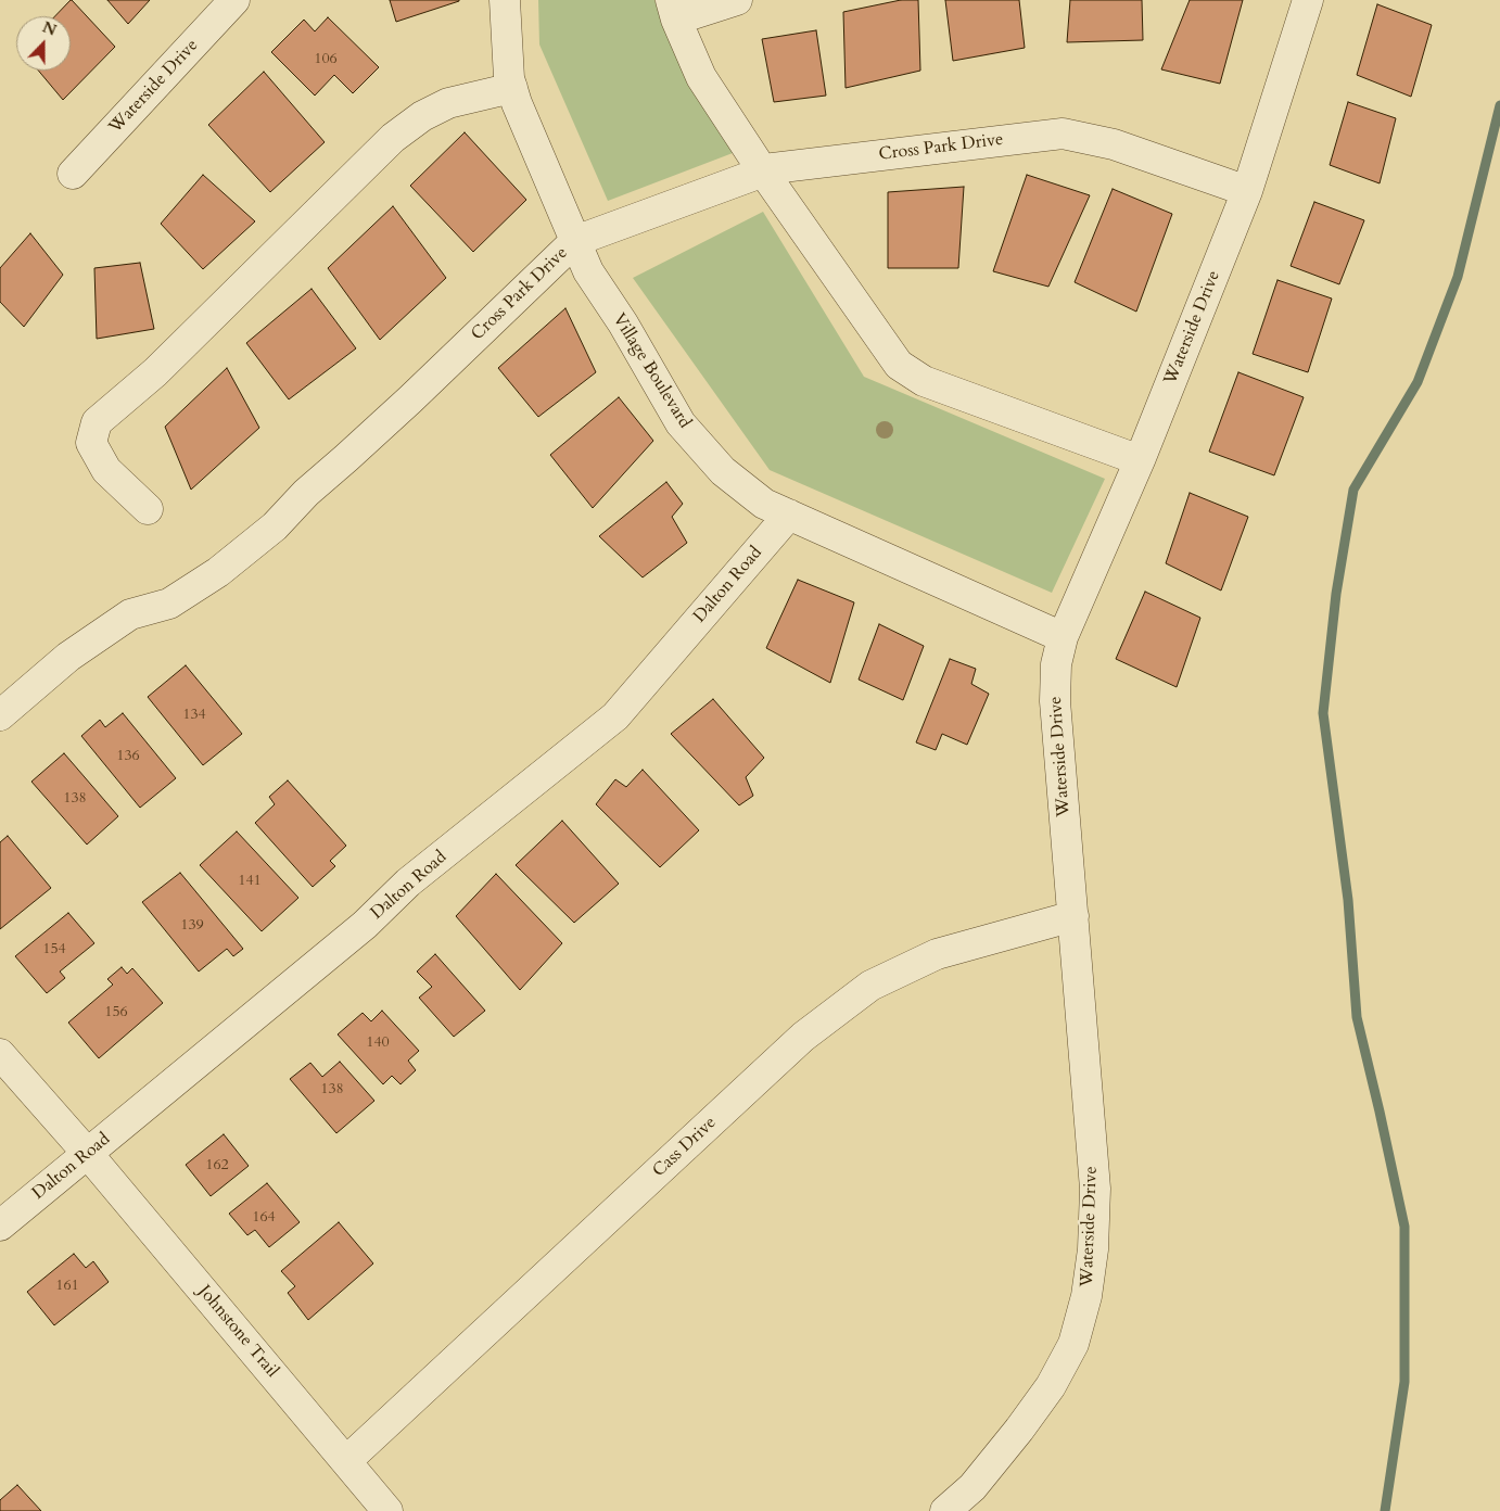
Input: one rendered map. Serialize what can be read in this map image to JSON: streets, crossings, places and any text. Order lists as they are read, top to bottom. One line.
{"streets":{"street":["Waterside Drive","Cross Park Drive","Village Boulevard","Dalton Road","Cass Drive","Johnstone Trail"]},"crossings":[["Waterside Drive","Cross Park Drive"],["Waterside Drive","Village Boulevard"],["Waterside Drive","Cass Drive"],["Cross Park Drive","Village Boulevard"],["Village Boulevard","Dalton Road"],["Dalton Road","Johnstone Trail"],["Cass Drive","Johnstone Trail"]],"house_numbers":["106","134","136","138","141","139","154","156","140","138","162","164","161"],"north":"top"}
